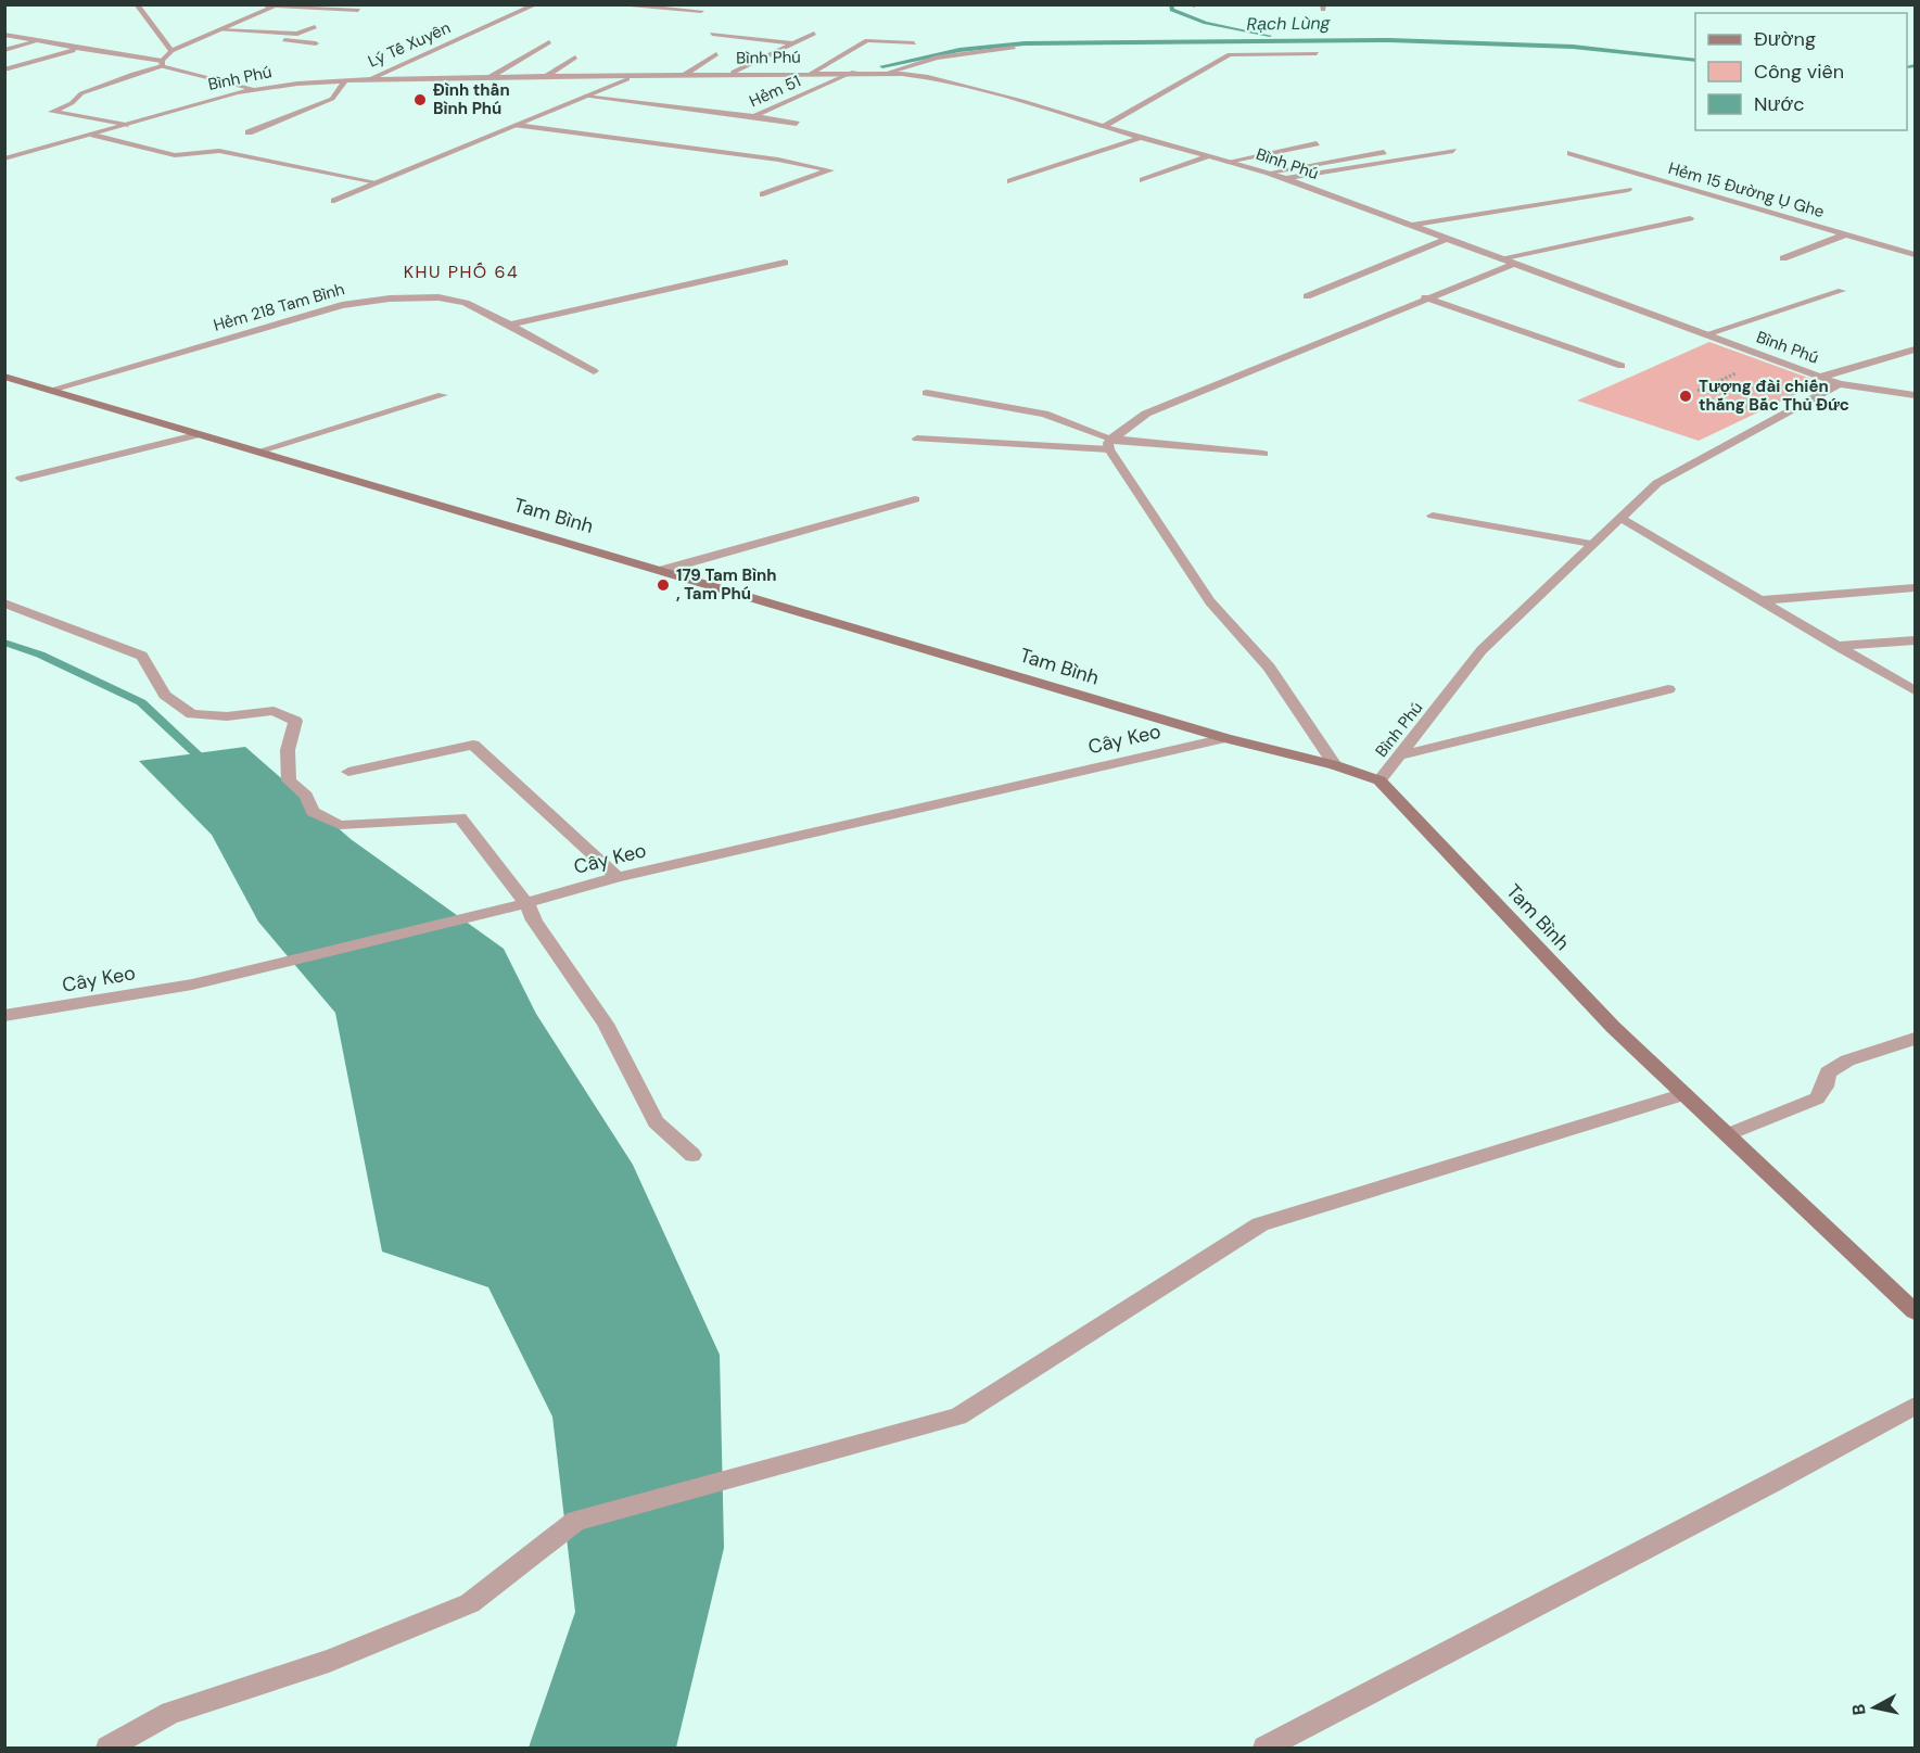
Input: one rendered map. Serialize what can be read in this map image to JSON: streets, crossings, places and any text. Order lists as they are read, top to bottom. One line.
{"streets":{"main road":["Tam Bình"],"street":["Lý Tế Xuyên","Bình Phú","Hẻm 51","Hẻm 15 Đường Ụ Ghe","Hẻm 218 Tam Bình","Cây Keo"]},"crossings":[["Lý Tế Xuyên","Bình Phú"],["Bình Phú","Hẻm 51"],["Bình Phú","Tam Bình"],["Hẻm 218 Tam Bình","Tam Bình"],["Tam Bình","Cây Keo"]],"districts":["KHU PHỐ 64"],"water":["Rạch Lùng"],"places":["Đình thần Bình Phú","Tượng đài chiến thắng Bắc Thủ Đức","179 Tam Bình , Tam Phú"],"legend":["Đường","Công viên","Nước"],"north":"left"}
